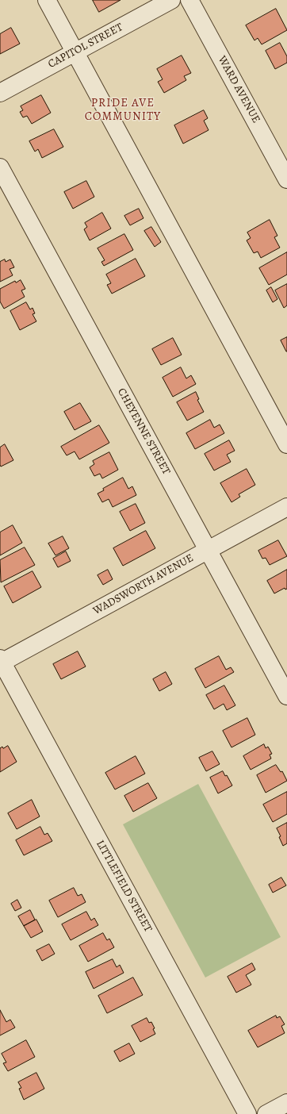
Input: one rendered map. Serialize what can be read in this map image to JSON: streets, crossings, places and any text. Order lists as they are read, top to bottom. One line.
{"streets":{"street":["CAPITOL STREET","WARD AVENUE","CHEYENNE STREET","WADSWORTH AVENUE","LITTLEFIELD STREET"]},"crossings":[["CHEYENNE STREET","WADSWORTH AVENUE"],["WADSWORTH AVENUE","LITTLEFIELD STREET"]],"districts":["PRIDE AVE COMMUNITY"]}
